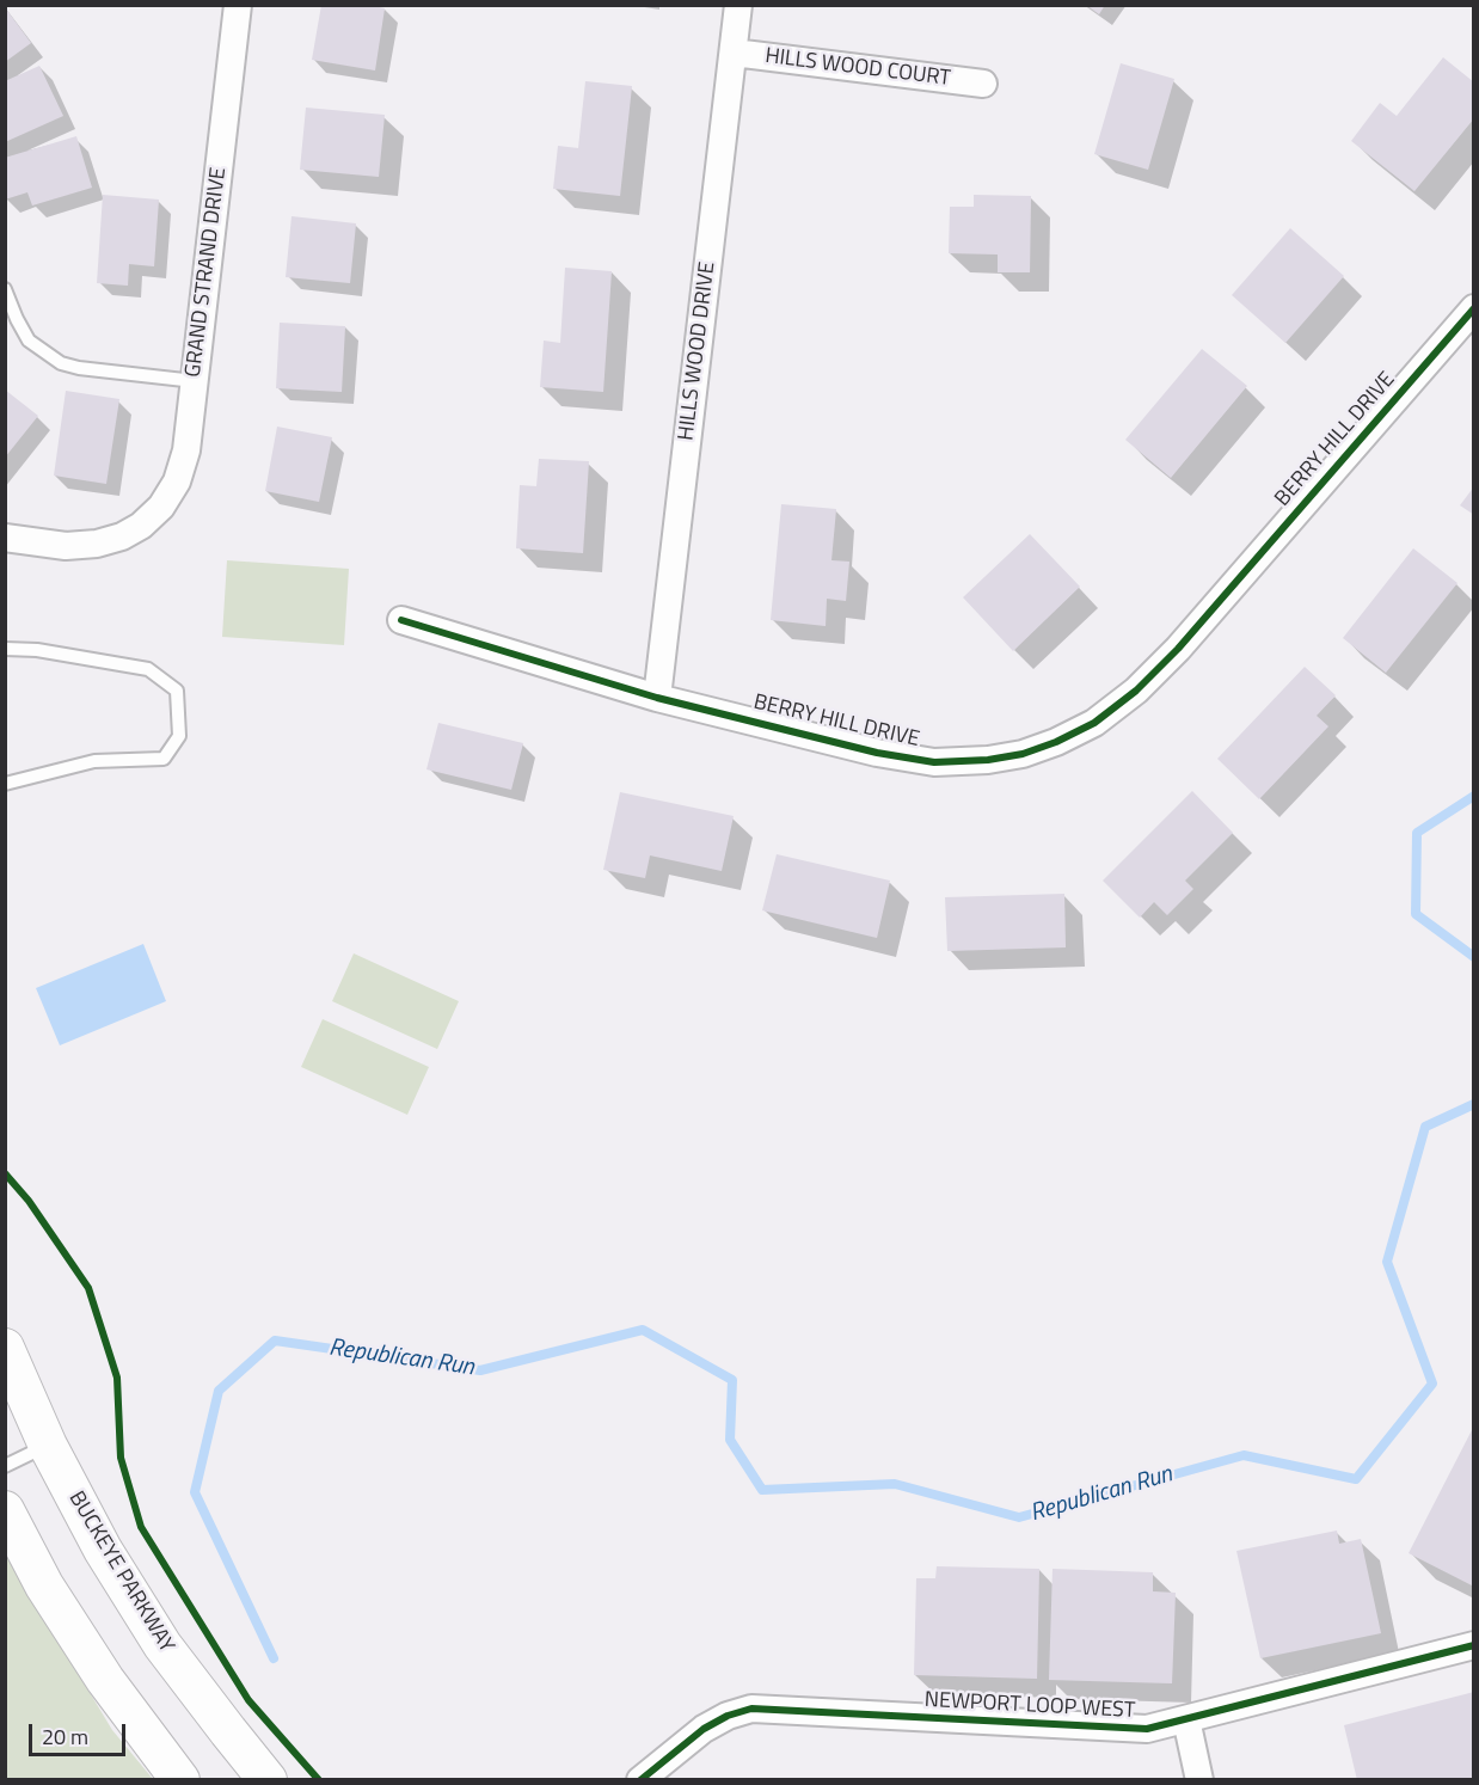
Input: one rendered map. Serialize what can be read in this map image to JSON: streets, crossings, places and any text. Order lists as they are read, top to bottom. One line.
{"streets":{"street":["HILLS WOOD COURT","GRAND STRAND DRIVE","HILLS WOOD DRIVE","BERRY HILL DRIVE","BUCKEYE PARKWAY","NEWPORT LOOP WEST"]},"crossings":[["HILLS WOOD COURT","HILLS WOOD DRIVE"],["HILLS WOOD DRIVE","BERRY HILL DRIVE"]],"water":["Republican Run"],"scale_bar":"20 m"}
